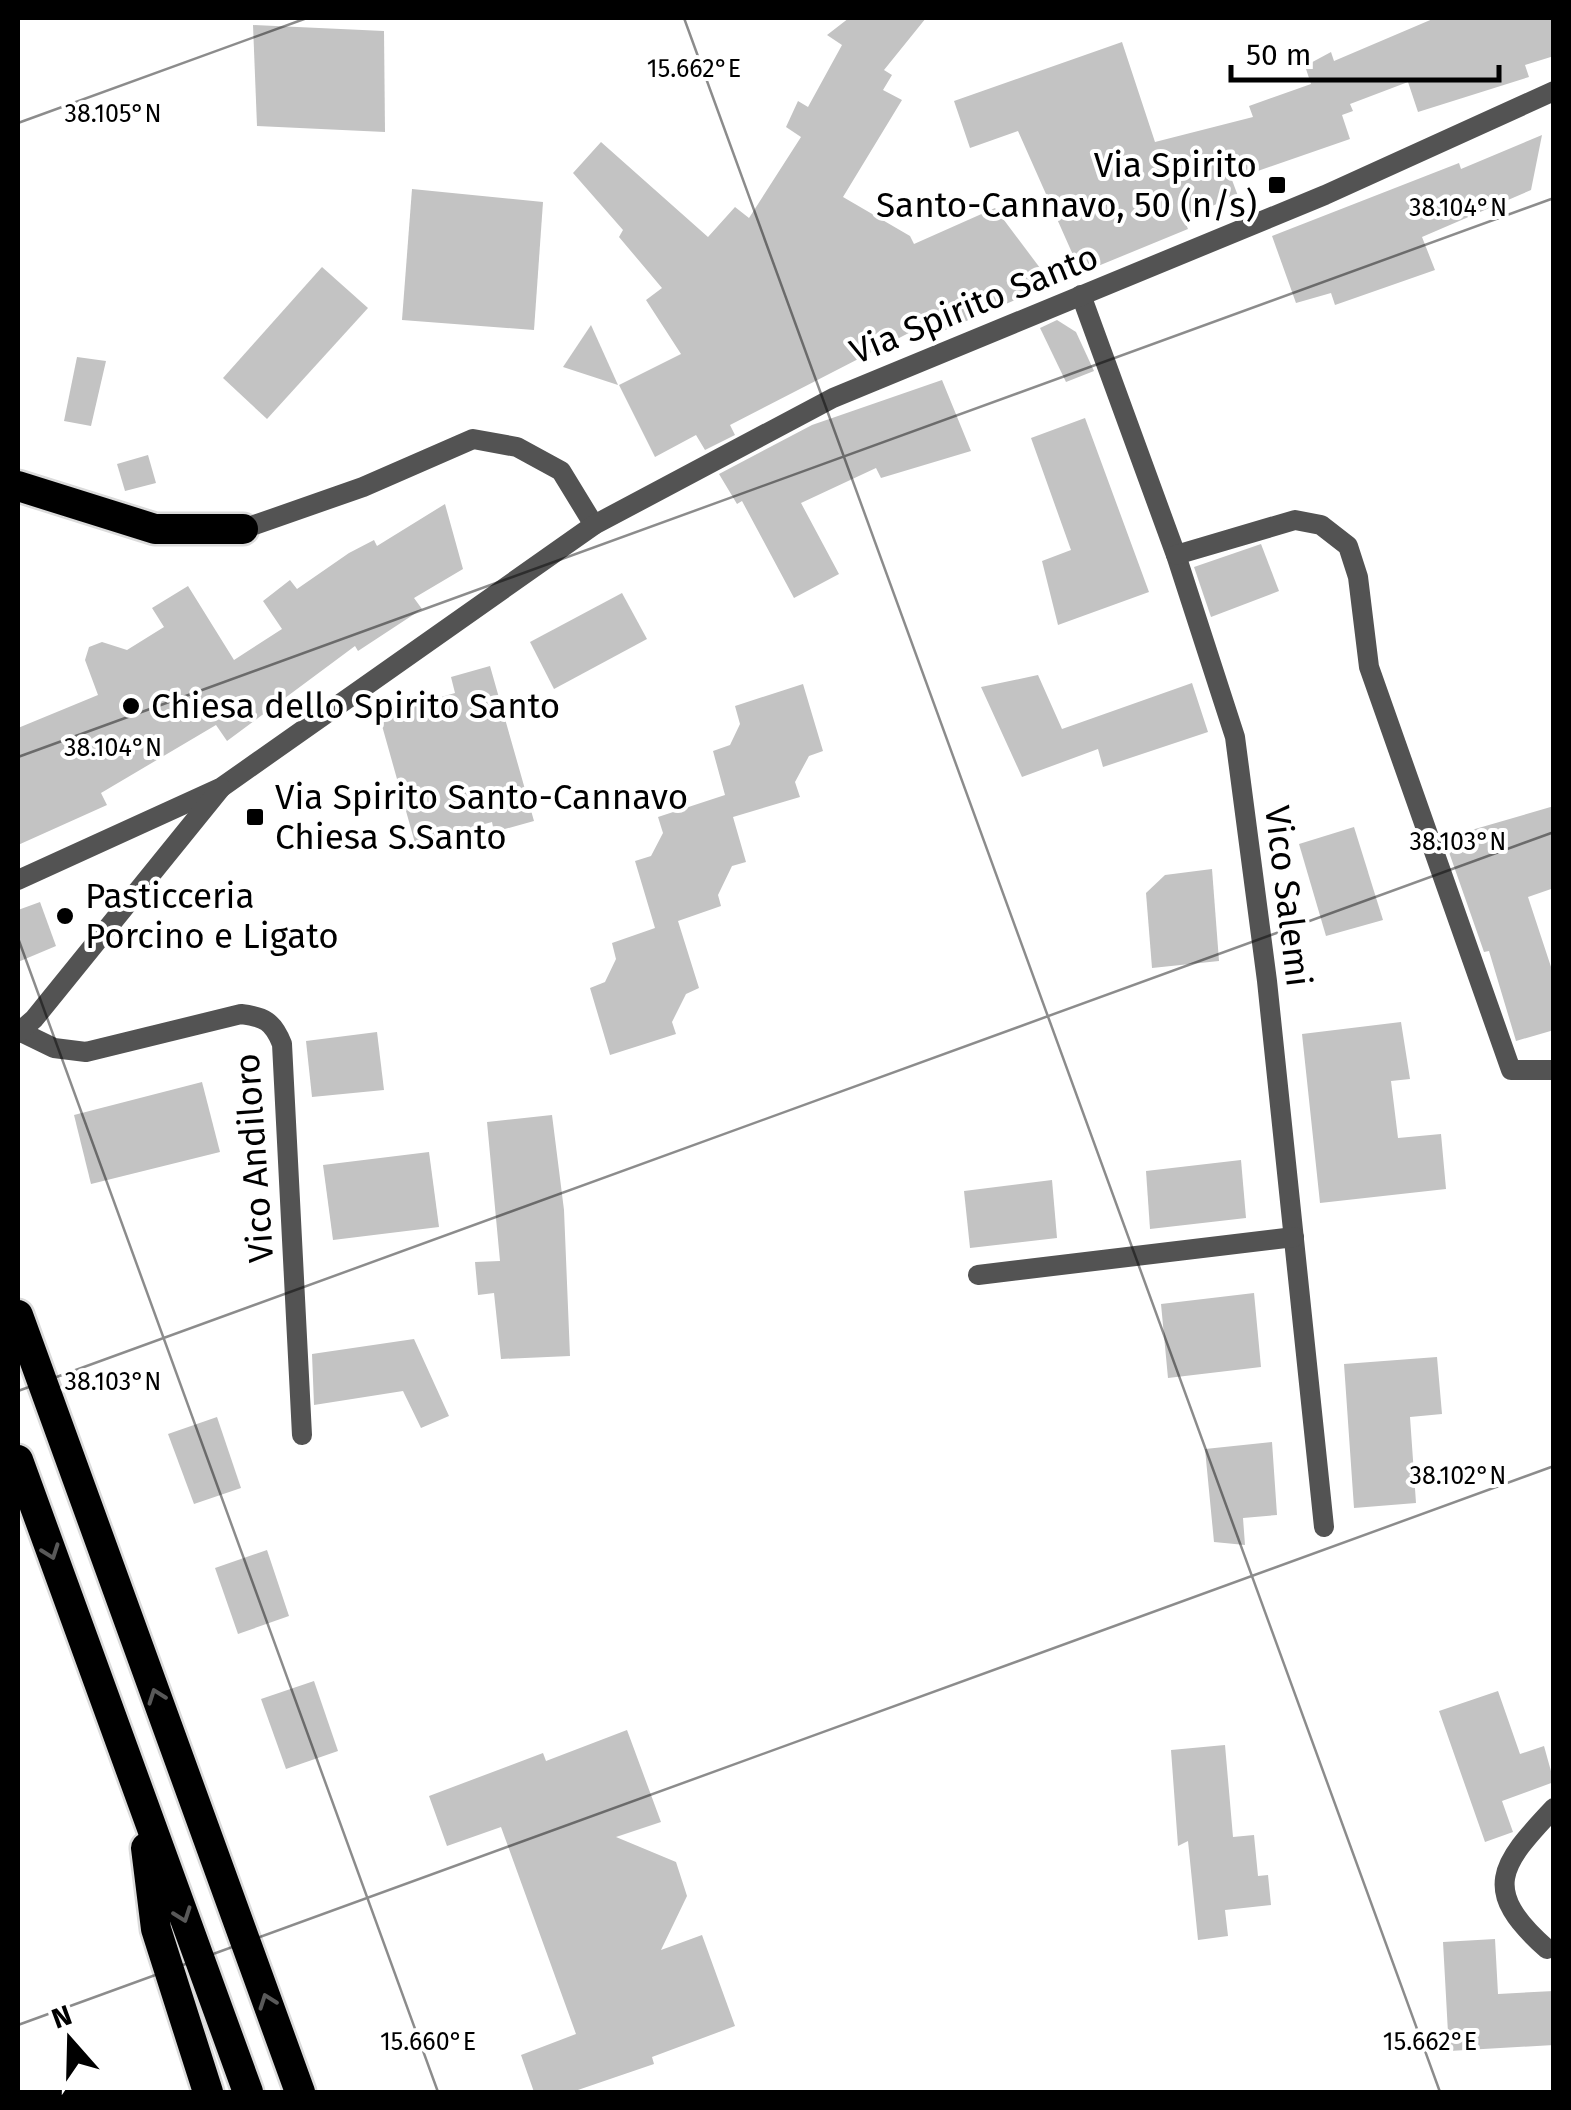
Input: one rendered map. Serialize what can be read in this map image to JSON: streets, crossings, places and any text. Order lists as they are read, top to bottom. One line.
{"streets":{"street":["Via Spirito Santo","Vico Salemi","Vico Andiloro"]},"crossings":[["Via Spirito Santo","Vico Salemi"]],"places":{"transit":["Via Spirito Santo-Cannavo, 50 (n/s)","Via Spirito Santo-Cannavo Chiesa S.Santo"],"other":["Chiesa dello Spirito Santo","Pasticceria Porcino e Ligato"]},"scale_bar":"50 m","north":"top","coordinates":["15.662°E","38.105°N","38.104°N","38.103°N","38.102°N","15.660°E"]}
